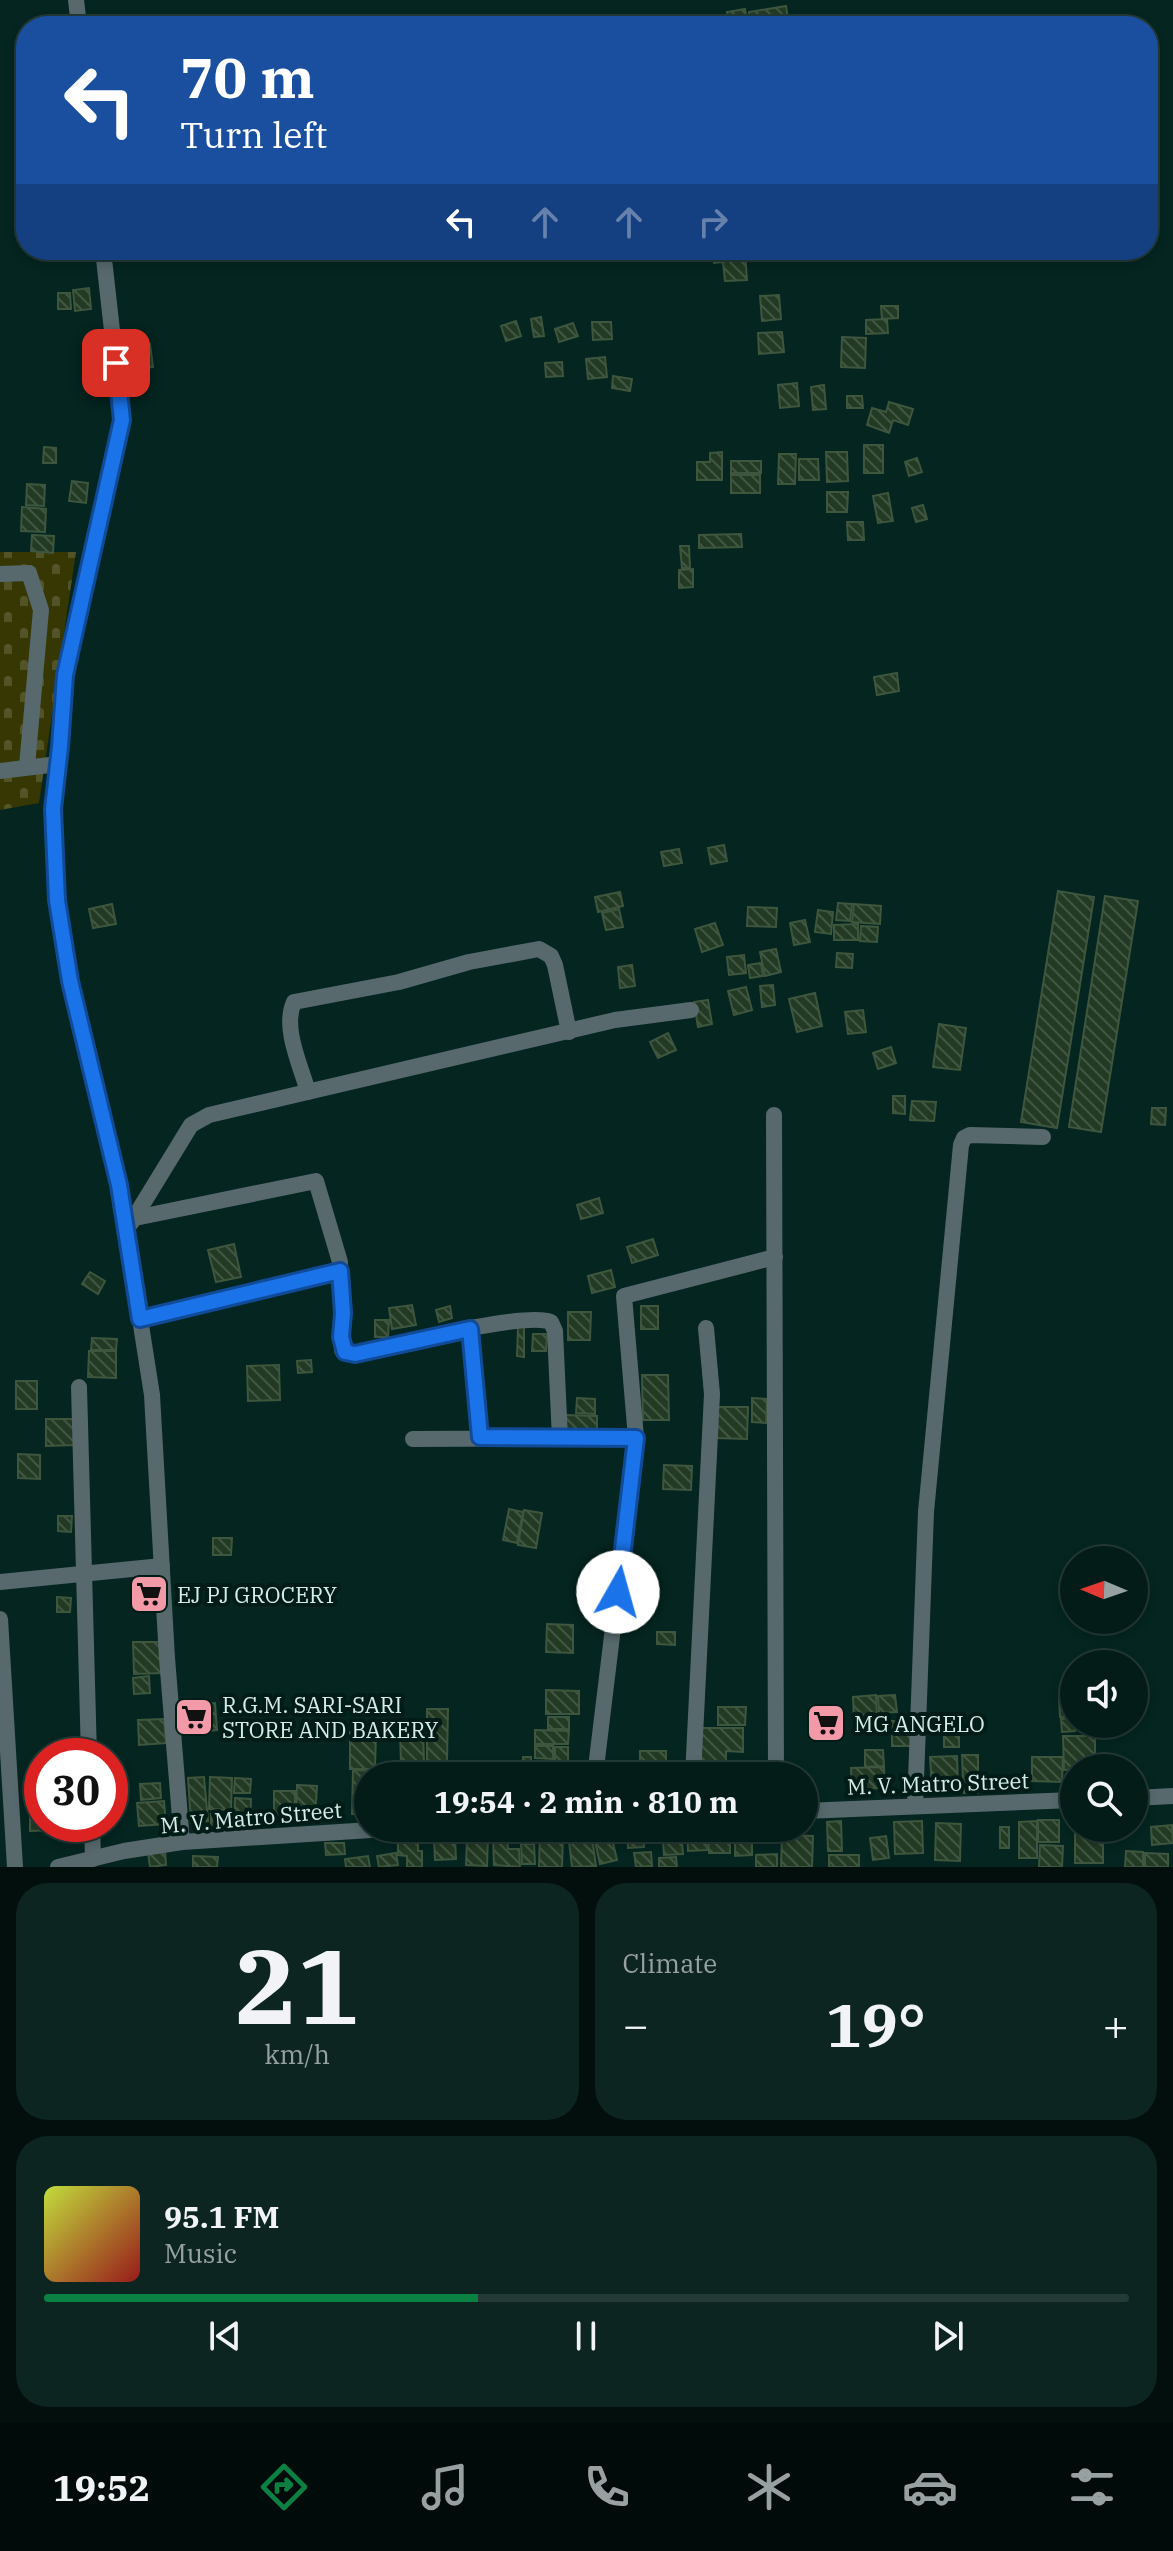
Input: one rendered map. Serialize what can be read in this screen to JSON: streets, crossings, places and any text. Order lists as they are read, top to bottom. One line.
{"streets":{"street":["M. V. Matro Street"]},"places":{"supermarket":["EJ PJ GROCERY","R.G.M. SARI-SARI STORE AND BAKERY","MG ANGELO"]},"north":"left","page":{"turn":["70 m","Turn left"],"limit":"30","trip":"19:54 · 2 min · 810 m","tile":[["21","km/h"],"Climate"],"heat":["−","19°","+"],"song":["95.1 FM","Music"],"tabs":"19:52"}}
